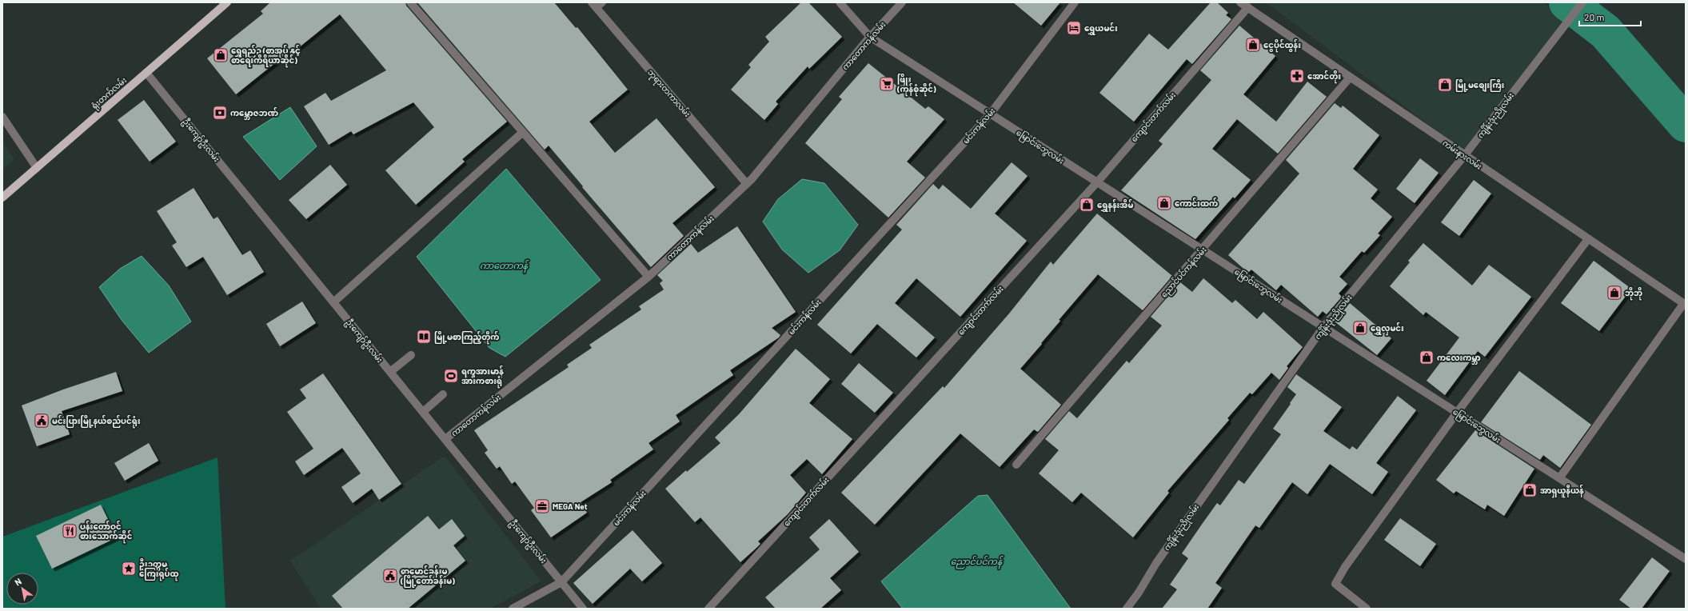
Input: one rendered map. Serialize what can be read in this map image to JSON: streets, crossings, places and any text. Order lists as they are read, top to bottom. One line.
{"streets":{"main road":["ရုံးတက်လမ်း"],"street":["ကာတောကန်လမ်း","ဘုရားတကာလမ်း","ကျိန်းဒုံးညိုလမ်း","ကျောင်းတက်လမ်း","မင်းကန်လမ်း","ဦးကျော်ဦးလမ်း","မြောင်းဘွေလမ်း","ကမ်းနားလမ်း","ညောင်ပင်ကန်လမ်း"]},"crossings":[["ကာတောကန်လမ်း","ဘုရားတကာလမ်း"],["ကာတောကန်လမ်း","ဦးကျော်ဦးလမ်း"],["ကာတောကန်လမ်း","မြောင်းဘွေလမ်း"],["ရုံးတက်လမ်း","ဦးကျော်ဦးလမ်း"],["ကျိန်းဒုံးညိုလမ်း","မြောင်းဘွေလမ်း"],["ကျိန်းဒုံးညိုလမ်း","ကမ်းနားလမ်း"],["ကျောင်းတက်လမ်း","မြောင်းဘွေလမ်း"],["ကျောင်းတက်လမ်း","ကမ်းနားလမ်း"],["မင်းကန်လမ်း","ဦးကျော်ဦးလမ်း"],["မင်းကန်လမ်း","မြောင်းဘွေလမ်း"],["မြောင်းဘွေလမ်း","ညောင်ပင်ကန်လမ်း"],["ကမ်းနားလမ်း","ညောင်ပင်ကန်လမ်း"]],"water":["ကာတောကန်","ညောင်ပင်ကန်"],"places":{"hotel":["ရွှေယမင်း"],"shop":["ငွေပိုင်ထွန်း","ရွှေရည်ဥ (စာအုပ် နှင့် စာရေးကိရိယာဆိုင်)","မြို့မစျေးကြီး","ကောင်းထက်","ရွှေနန်းအိမ်","ဘိုဘို","ရွှေလှမင်း","ကလေးကမ္ဘာ","အာရှယူနီယန်"],"pharmacy":["အောင်တိုး"],"supermarket":["ဖြိုး (ကုန်စုံဆိုင်)"],"bank":["ကမ္ဘောဇဘဏ်"],"library":["မြို့မစာကြည့်တိုက်"],"sports":["ရက္ခအားမာန် အားကစားရုံ"],"public building":["မင်းပြားမြို့နယ်စည်ပင်ရုံး","ရာမောင်ခန်းမ (မြို့တော်ခန်းမ)"],"office":["MEGA Net"],"restaurant":["ပန်းတော်ဝင် စားသောက်ဆိုင်"],"place":["ဦးဥတ္တမ ကြေးရုပ်ထု"]},"scale_bar":"20 m","north":"top left"}
